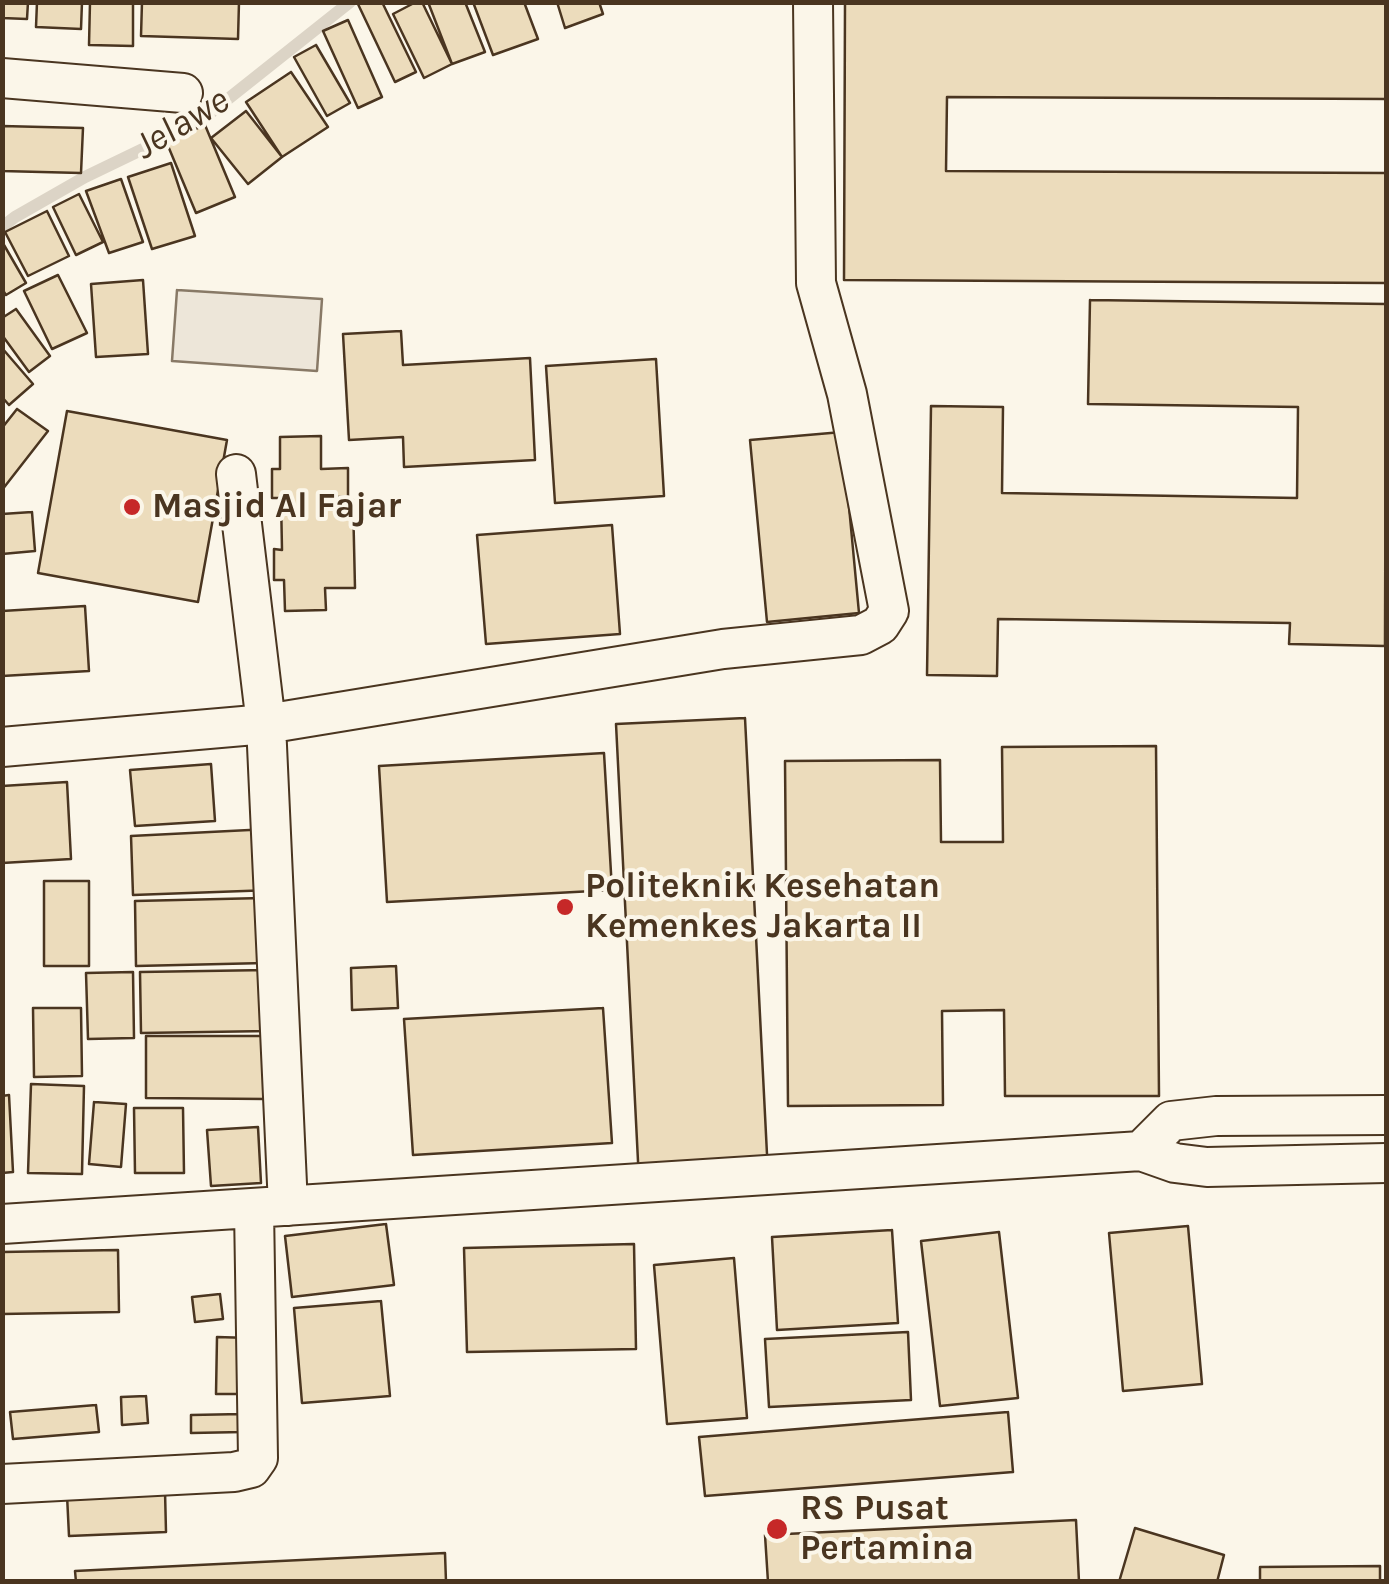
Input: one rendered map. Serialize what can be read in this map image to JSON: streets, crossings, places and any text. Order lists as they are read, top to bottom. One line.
{"water":["Jelawe"],"places":["Masjid Al Fajar","Politeknik Kesehatan Kemenkes Jakarta II","RS Pusat Pertamina"]}
